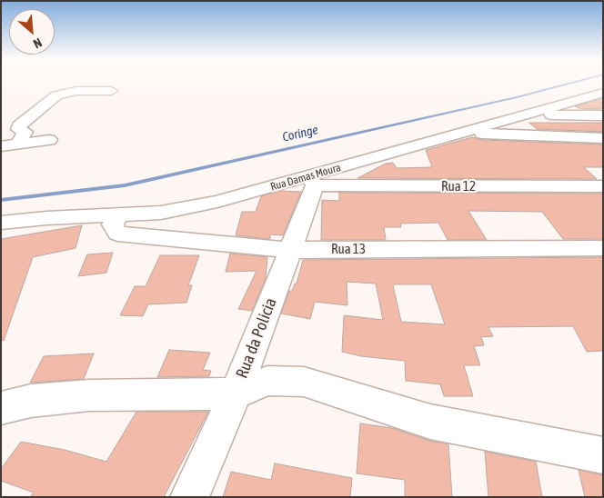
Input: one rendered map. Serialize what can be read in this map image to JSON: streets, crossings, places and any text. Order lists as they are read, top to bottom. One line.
{"streets":{"street":["Rua Damas Moura","Rua 12","Rua 13","Rua da Policia"]},"crossings":[["Rua Damas Moura","Rua 12"],["Rua Damas Moura","Rua 13"],["Rua Damas Moura","Rua da Policia"],["Rua 12","Rua da Policia"],["Rua 13","Rua da Policia"]],"water":["Coringe"],"north":"bottom right"}
